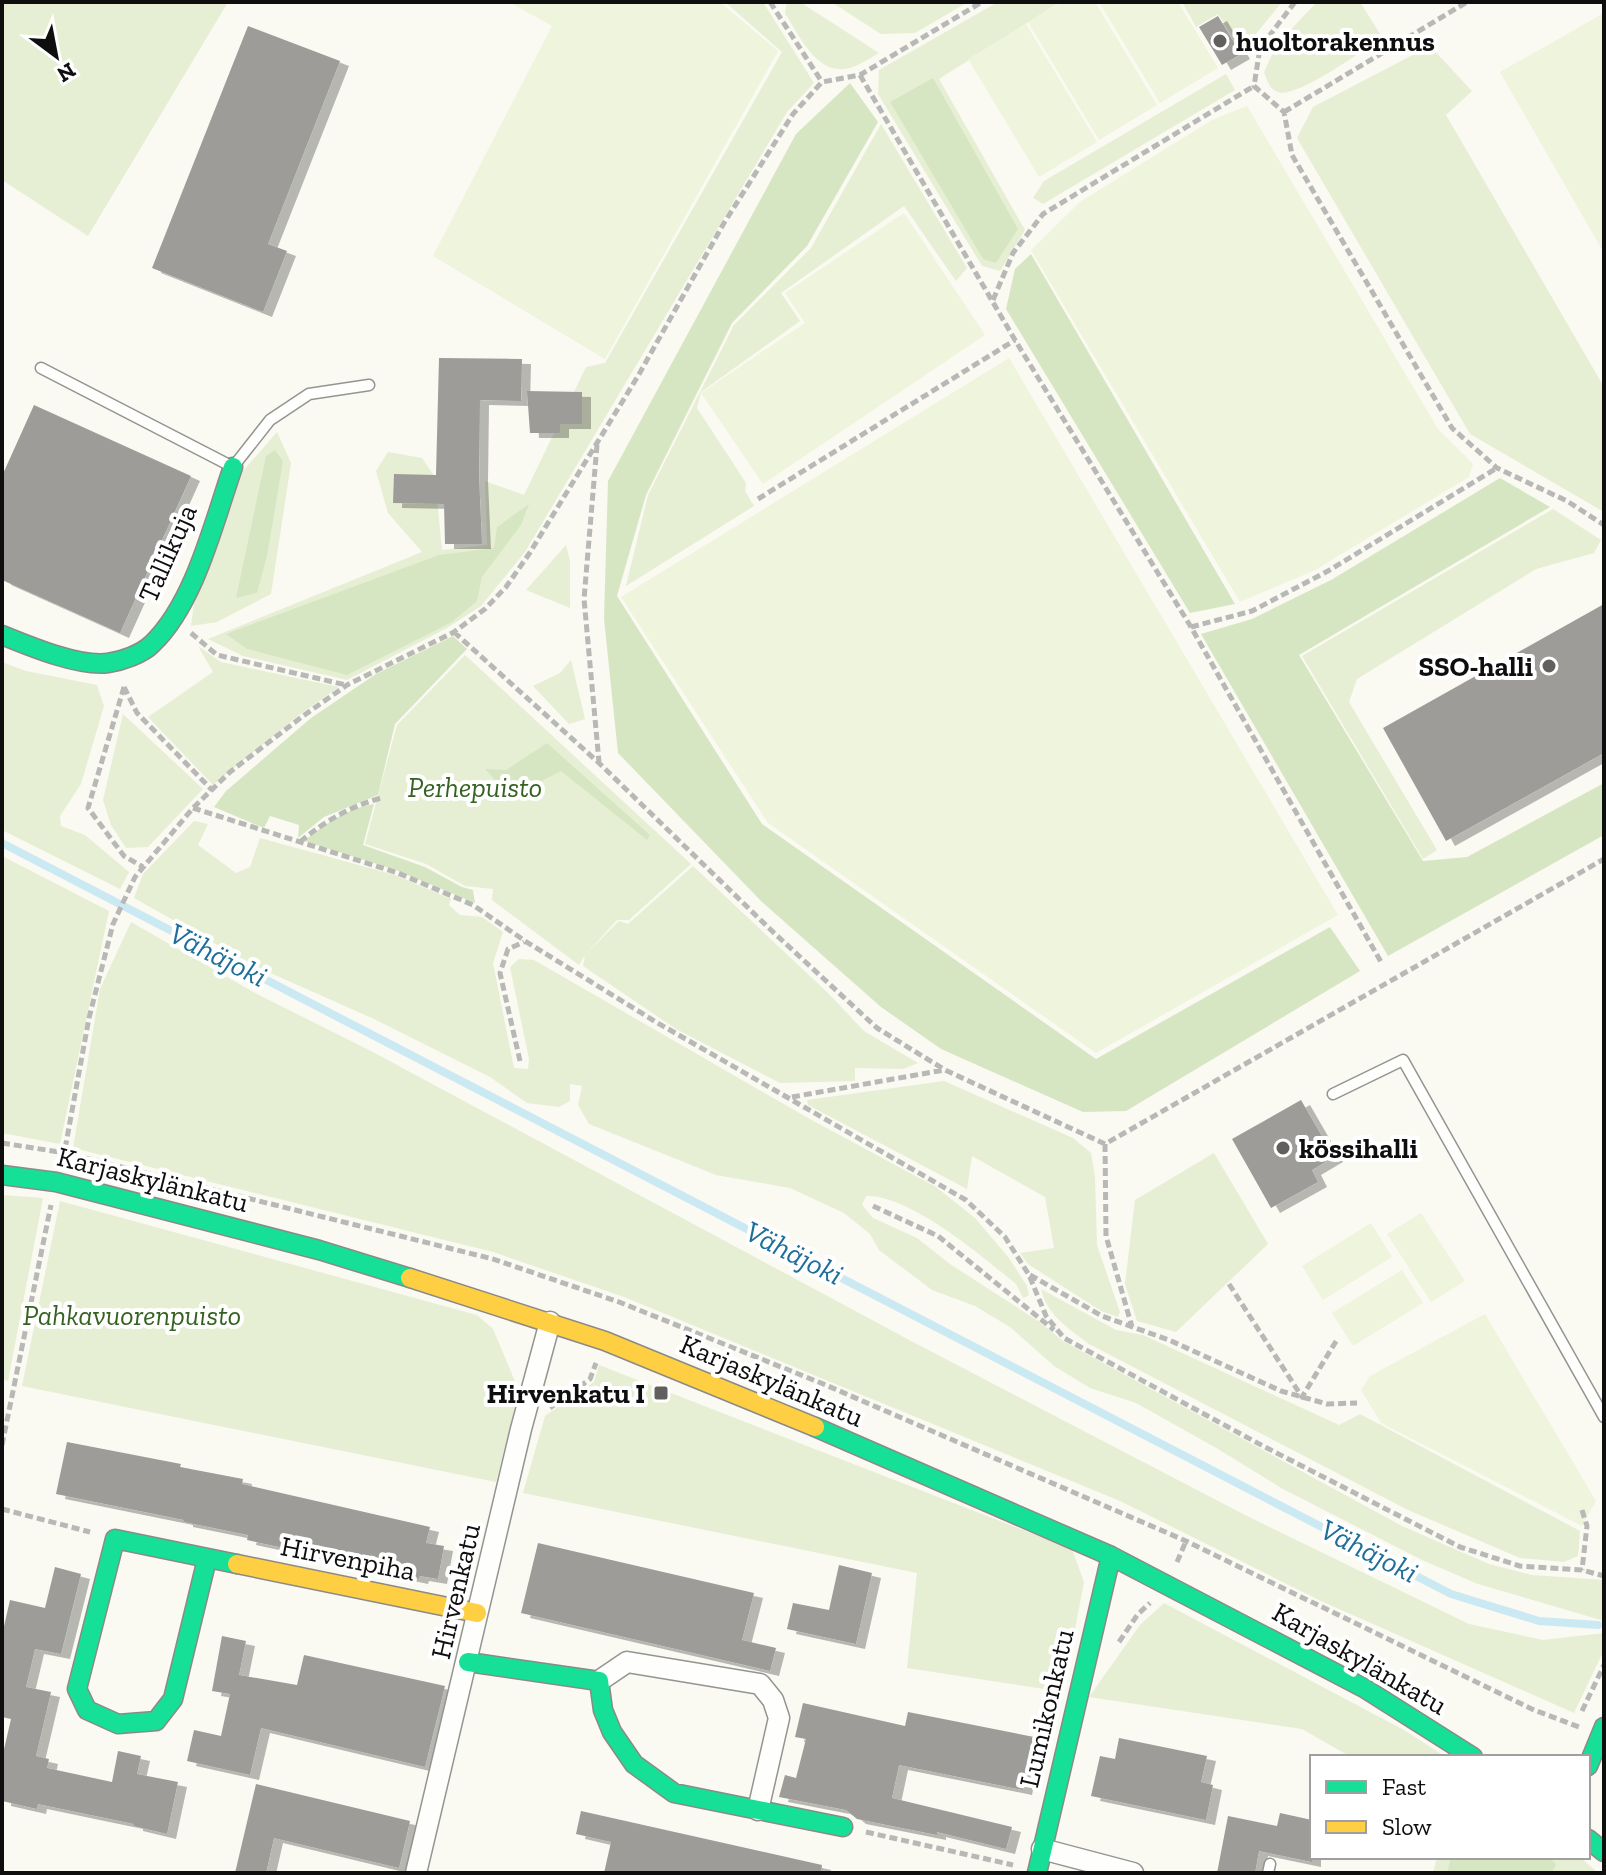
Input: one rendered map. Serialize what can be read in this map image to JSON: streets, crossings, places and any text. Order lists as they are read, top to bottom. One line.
{"streets":{"street":["Tallikuja","Karjaskylänkatu","Hirvenpiha","Hirvenkatu","Lumikonkatu"]},"crossings":[["Karjaskylänkatu","Hirvenkatu"],["Karjaskylänkatu","Lumikonkatu"],["Hirvenpiha","Hirvenkatu"]],"water":["Vähäjoki"],"parks":["Perhepuisto","Pahkavuorenpuisto"],"places":{"other":["huoltorakennus","SSO-halli","kössihalli"],"transit":["Hirvenkatu I"]},"legend":["Fast","Slow"],"north":"bottom right"}
